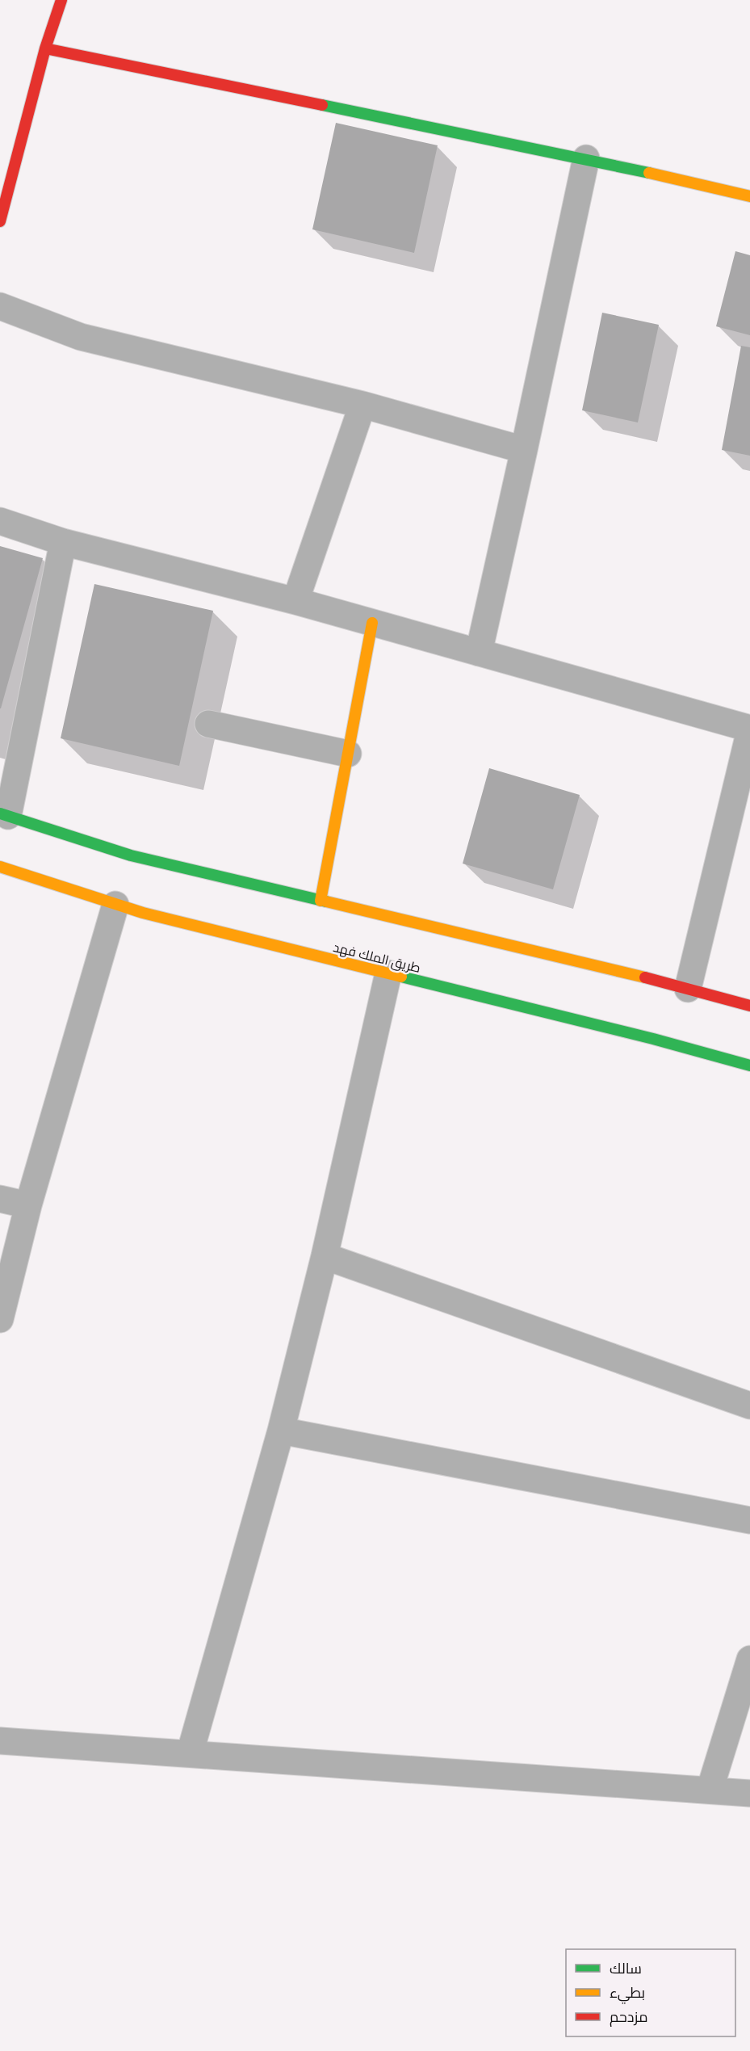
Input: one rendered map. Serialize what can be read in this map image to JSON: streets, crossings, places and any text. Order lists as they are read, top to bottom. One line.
{"streets":{"main road":["طريق الملك فهد"]},"legend":["سالك","بطيء","مزدحم"]}
